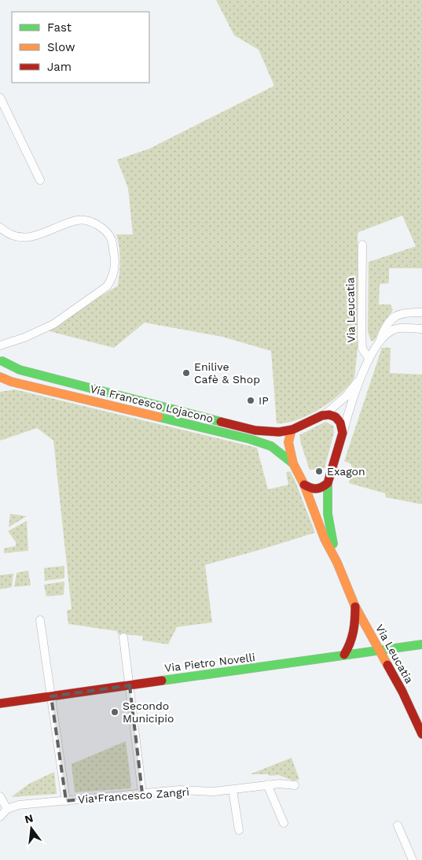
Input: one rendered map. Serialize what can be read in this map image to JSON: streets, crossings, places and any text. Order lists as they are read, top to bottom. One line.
{"streets":{"main road":["Via Leucatia","Via Francesco Lojacono","Via Pietro Novelli"],"street":["Via Francesco Zangrì"]},"crossings":[["Via Leucatia","Via Francesco Lojacono"],["Via Leucatia","Via Pietro Novelli"]],"places":["Enilive Cafè & Shop","IP","Exagon","Secondo Municipio"],"legend":["Fast","Slow","Jam"],"north":"top"}
